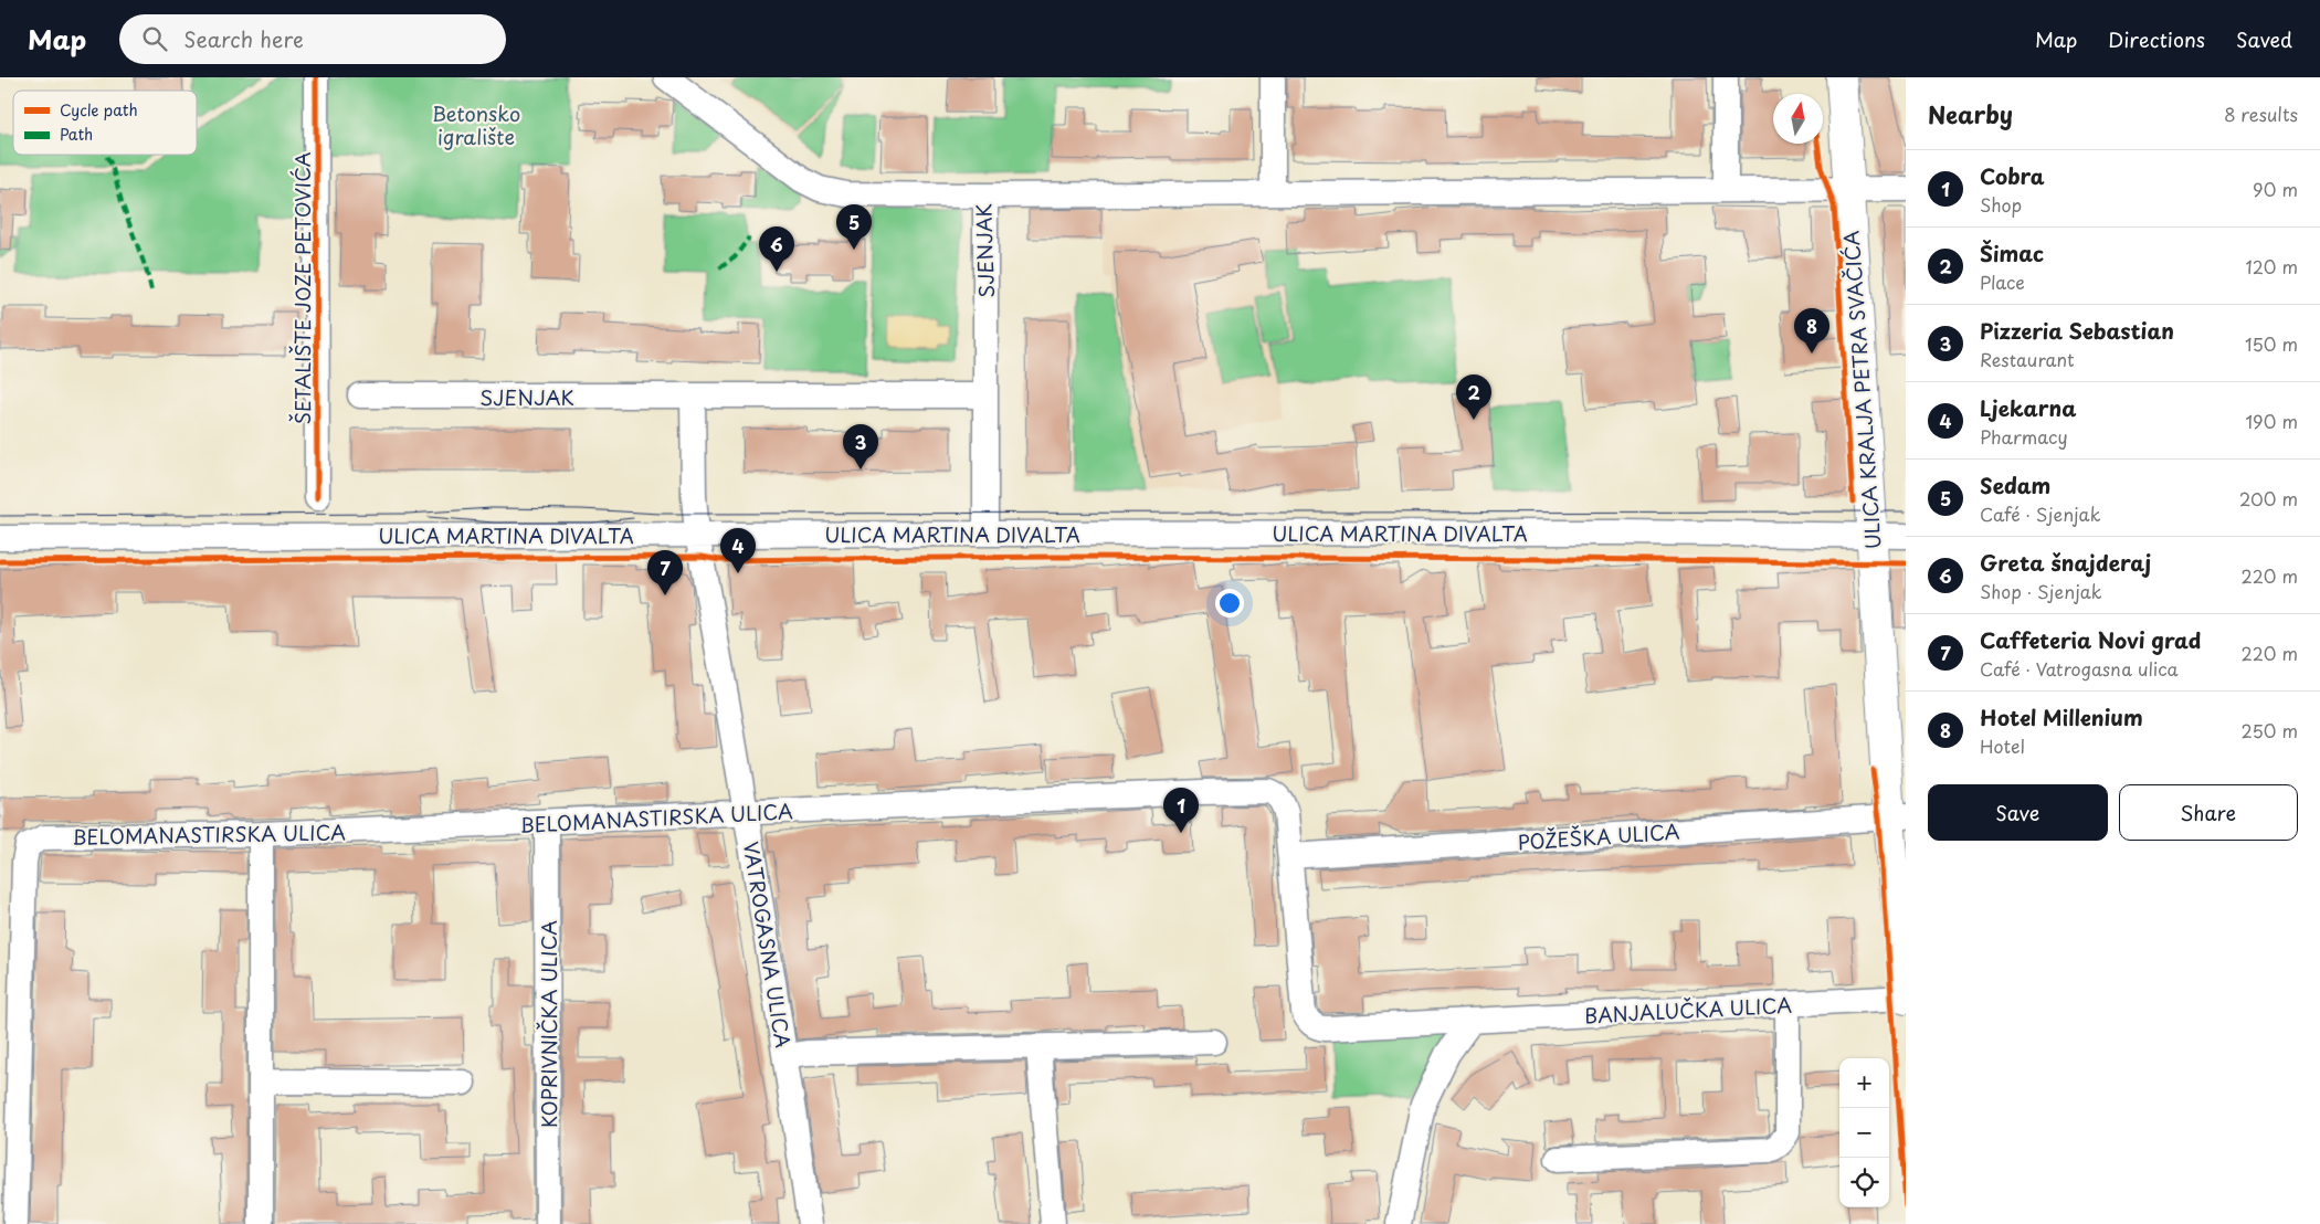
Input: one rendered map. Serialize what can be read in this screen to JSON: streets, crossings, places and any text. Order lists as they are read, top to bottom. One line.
{"streets":{"main road":["ULICA KRALJA PETRA SVAČIĆA"],"street":["SJENJAK","ŠETALIŠTE JOZE PETOVIĆA","ULICA MARTINA DIVALTA","BELOMANASTIRSKA ULICA","POŽEŠKA ULICA","VATROGASNA ULICA","BANJALUČKA ULICA","KOPRIVNIČKA ULICA"]},"crossings":[["SJENJAK","ULICA MARTINA DIVALTA"],["ULICA KRALJA PETRA SVAČIĆA","ULICA MARTINA DIVALTA"],["ULICA KRALJA PETRA SVAČIĆA","POŽEŠKA ULICA"],["ULICA KRALJA PETRA SVAČIĆA","BANJALUČKA ULICA"],["ULICA MARTINA DIVALTA","VATROGASNA ULICA"],["BELOMANASTIRSKA ULICA","POŽEŠKA ULICA"],["BELOMANASTIRSKA ULICA","VATROGASNA ULICA"],["BELOMANASTIRSKA ULICA","BANJALUČKA ULICA"],["BELOMANASTIRSKA ULICA","KOPRIVNIČKA ULICA"],["POŽEŠKA ULICA","BANJALUČKA ULICA"]],"parks":["Betonsko igralište"],"legend":["Cycle path","Path"],"north":"top","page":{"header":"Map","search":"Search here","nav":["Map","Directions","Saved"],"heading":["Nearby","8 results"],"list":[{"mark":"1","name":"Cobra","note":"Shop","value":"90 m"},{"mark":"2","name":"Šimac","note":"Place","value":"120 m"},{"mark":"3","name":"Pizzeria Sebastian","note":"Restaurant","value":"150 m"},{"mark":"4","name":"Ljekarna","note":"Pharmacy","value":"190 m"},{"mark":"5","name":"Sedam","note":"Café · Sjenjak","value":"200 m"},{"mark":"6","name":"Greta šnajderaj","note":"Shop · Sjenjak","value":"220 m"},{"mark":"7","name":"Caffeteria Novi grad","note":"Café · Vatrogasna ulica","value":"220 m"},{"mark":"8","name":"Hotel Millenium","note":"Hotel","value":"250 m"}],"pins":["5","6","8","2","3","4","7","1"],"buttons":["Save","Share"],"map_buttons":["+","−"]}}
